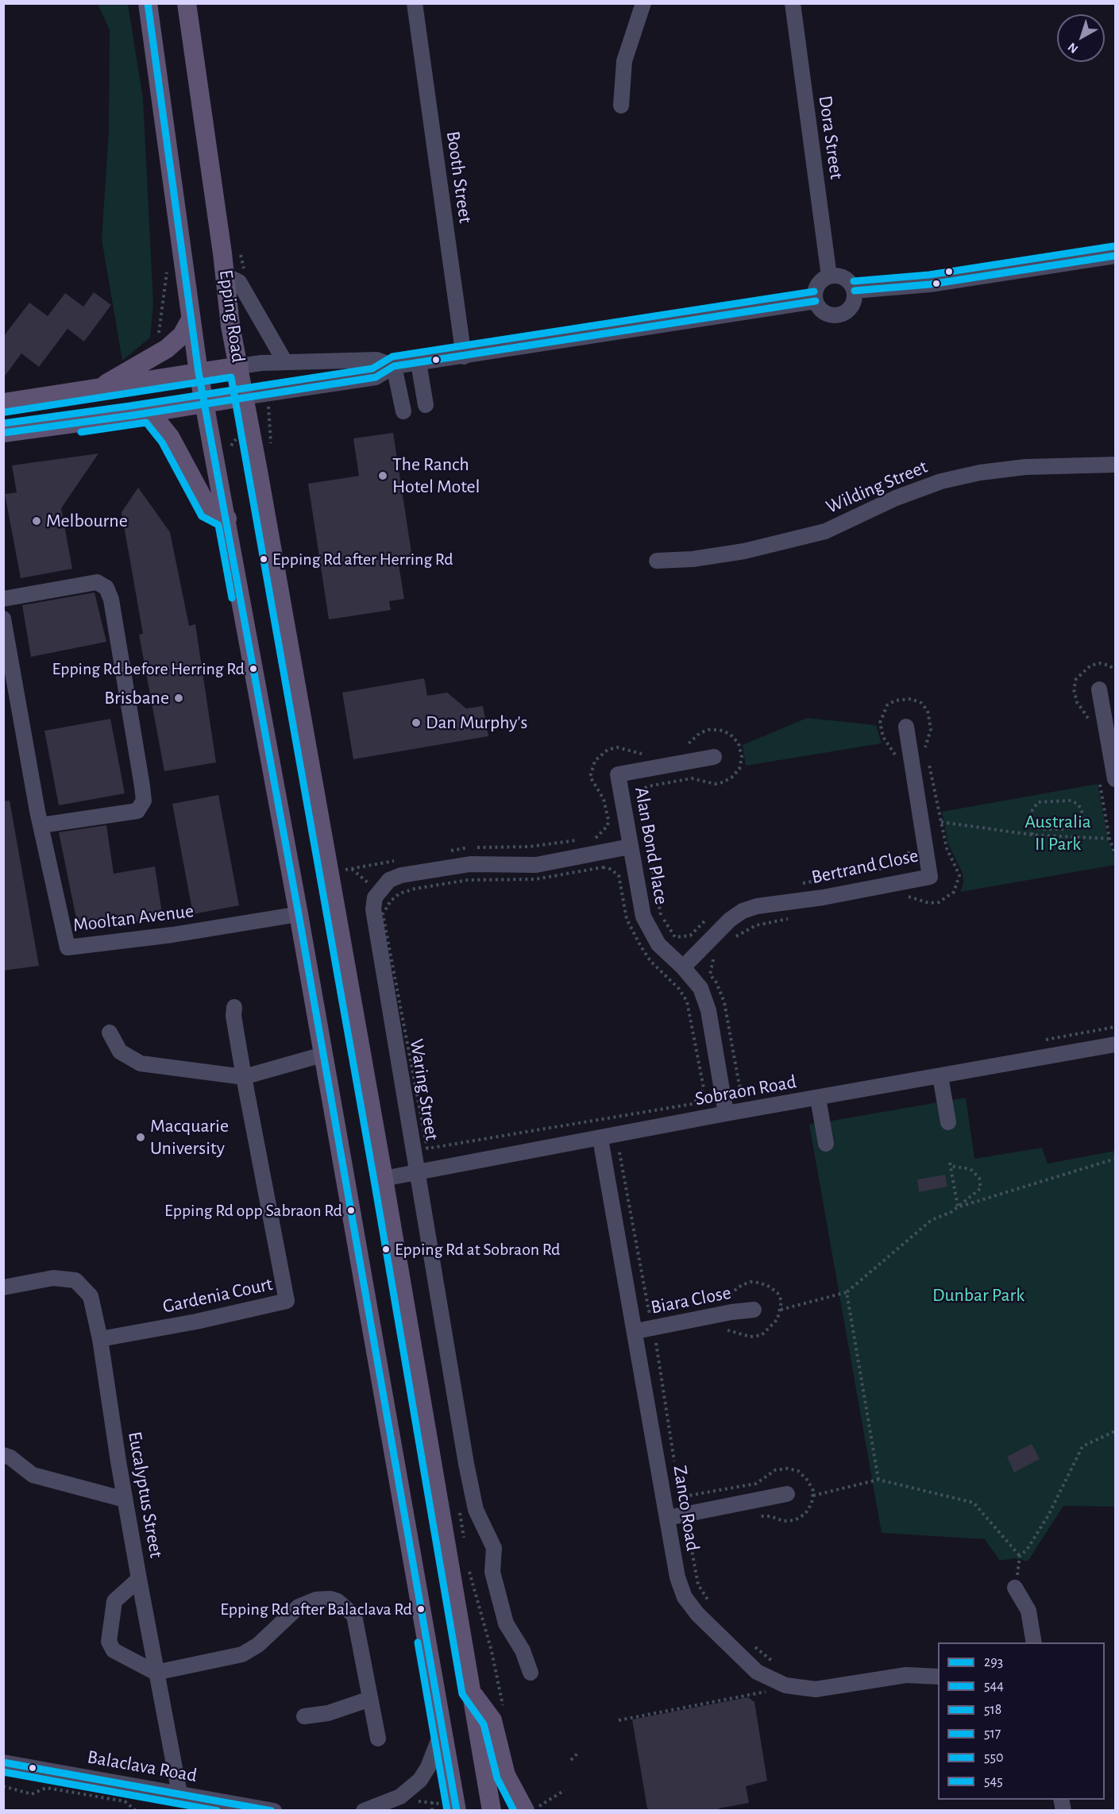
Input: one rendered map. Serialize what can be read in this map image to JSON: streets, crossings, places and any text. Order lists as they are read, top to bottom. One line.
{"streets":{"main road":["Epping Road"],"street":["Dora Street","Booth Street","Wilding Street","Alan Bond Place","Bertrand Close","Mooltan Avenue","Waring Street","Sobraon Road","Gardenia Court","Biara Close","Eucalyptus Street","Zanco Road","Balaclava Road"]},"crossings":[["Epping Road","Sobraon Road"],["Alan Bond Place","Bertrand Close"],["Alan Bond Place","Waring Street"],["Alan Bond Place","Sobraon Road"],["Waring Street","Sobraon Road"],["Sobraon Road","Zanco Road"],["Gardenia Court","Eucalyptus Street"],["Biara Close","Zanco Road"],["Eucalyptus Street","Balaclava Road"]],"parks":["Australia II Park","Dunbar Park"],"places":["The Ranch Hotel Motel","Melbourne","Epping Rd after Herring Rd","Epping Rd before Herring Rd","Brisbane","Dan Murphy's","Macquarie University","Epping Rd opp Sabraon Rd","Epping Rd at Sobraon Rd","Epping Rd after Balaclava Rd"],"lines":["transit line 293","transit line 517","transit line 518","transit line 544","transit line 550","transit line 545"],"legend":["293","544","518","517","550","545"],"north":"bottom left"}
